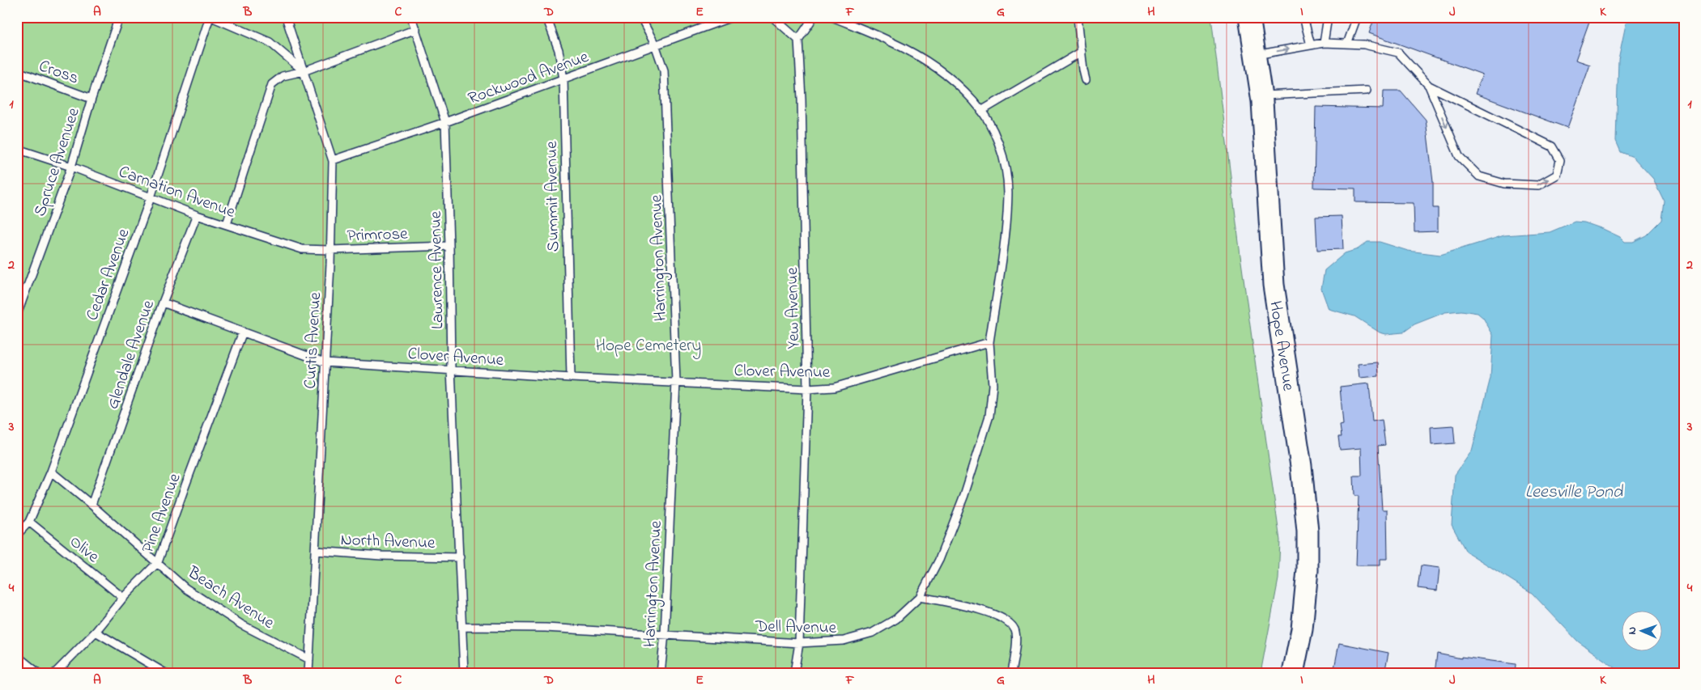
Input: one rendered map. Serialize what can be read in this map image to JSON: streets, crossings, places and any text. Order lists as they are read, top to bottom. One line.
{"streets":{"main road":["Hope Avenue"],"lane":["Cross","Rockwood Avenue","Spruce Avenuee","Carnation Avenue","Summit Avenue","Primrose","Harrington Avenue","Lawrence Avenue","Cedar Avenue","Yew Avenue","Curtis Avenue","Glendale Avenue","Clover Avenue","Pine Avenue","North Avenue","Olive","Beach Avenue","Dell Avenue"]},"crossings":[["Cross","Spruce Avenuee"],["Rockwood Avenue","Summit Avenue"],["Rockwood Avenue","Harrington Avenue"],["Rockwood Avenue","Lawrence Avenue"],["Rockwood Avenue","Curtis Avenue"],["Spruce Avenuee","Carnation Avenue"],["Carnation Avenue","Primrose"],["Carnation Avenue","Cedar Avenue"],["Carnation Avenue","Curtis Avenue"],["Carnation Avenue","Glendale Avenue"],["Summit Avenue","Clover Avenue"],["Primrose","Lawrence Avenue"],["Primrose","Curtis Avenue"],["Harrington Avenue","Clover Avenue"],["Harrington Avenue","Dell Avenue"],["Lawrence Avenue","Clover Avenue"],["Lawrence Avenue","North Avenue"],["Lawrence Avenue","Dell Avenue"],["Cedar Avenue","Olive"],["Cedar Avenue","Beach Avenue"],["Yew Avenue","Clover Avenue"],["Yew Avenue","Dell Avenue"],["Curtis Avenue","Clover Avenue"],["Curtis Avenue","North Avenue"],["Curtis Avenue","Beach Avenue"],["Glendale Avenue","Clover Avenue"],["Glendale Avenue","Beach Avenue"],["Clover Avenue","Pine Avenue"],["Clover Avenue","Dell Avenue"],["Pine Avenue","Olive"],["Pine Avenue","Beach Avenue"]],"water":["Leesville Pond"],"parks":["Hope Cemetery"],"north":"left","grid":{"columns":["A","B","C","D","E","F","G","H","I","J","K"],"rows":["1","2","3","4"]}}
